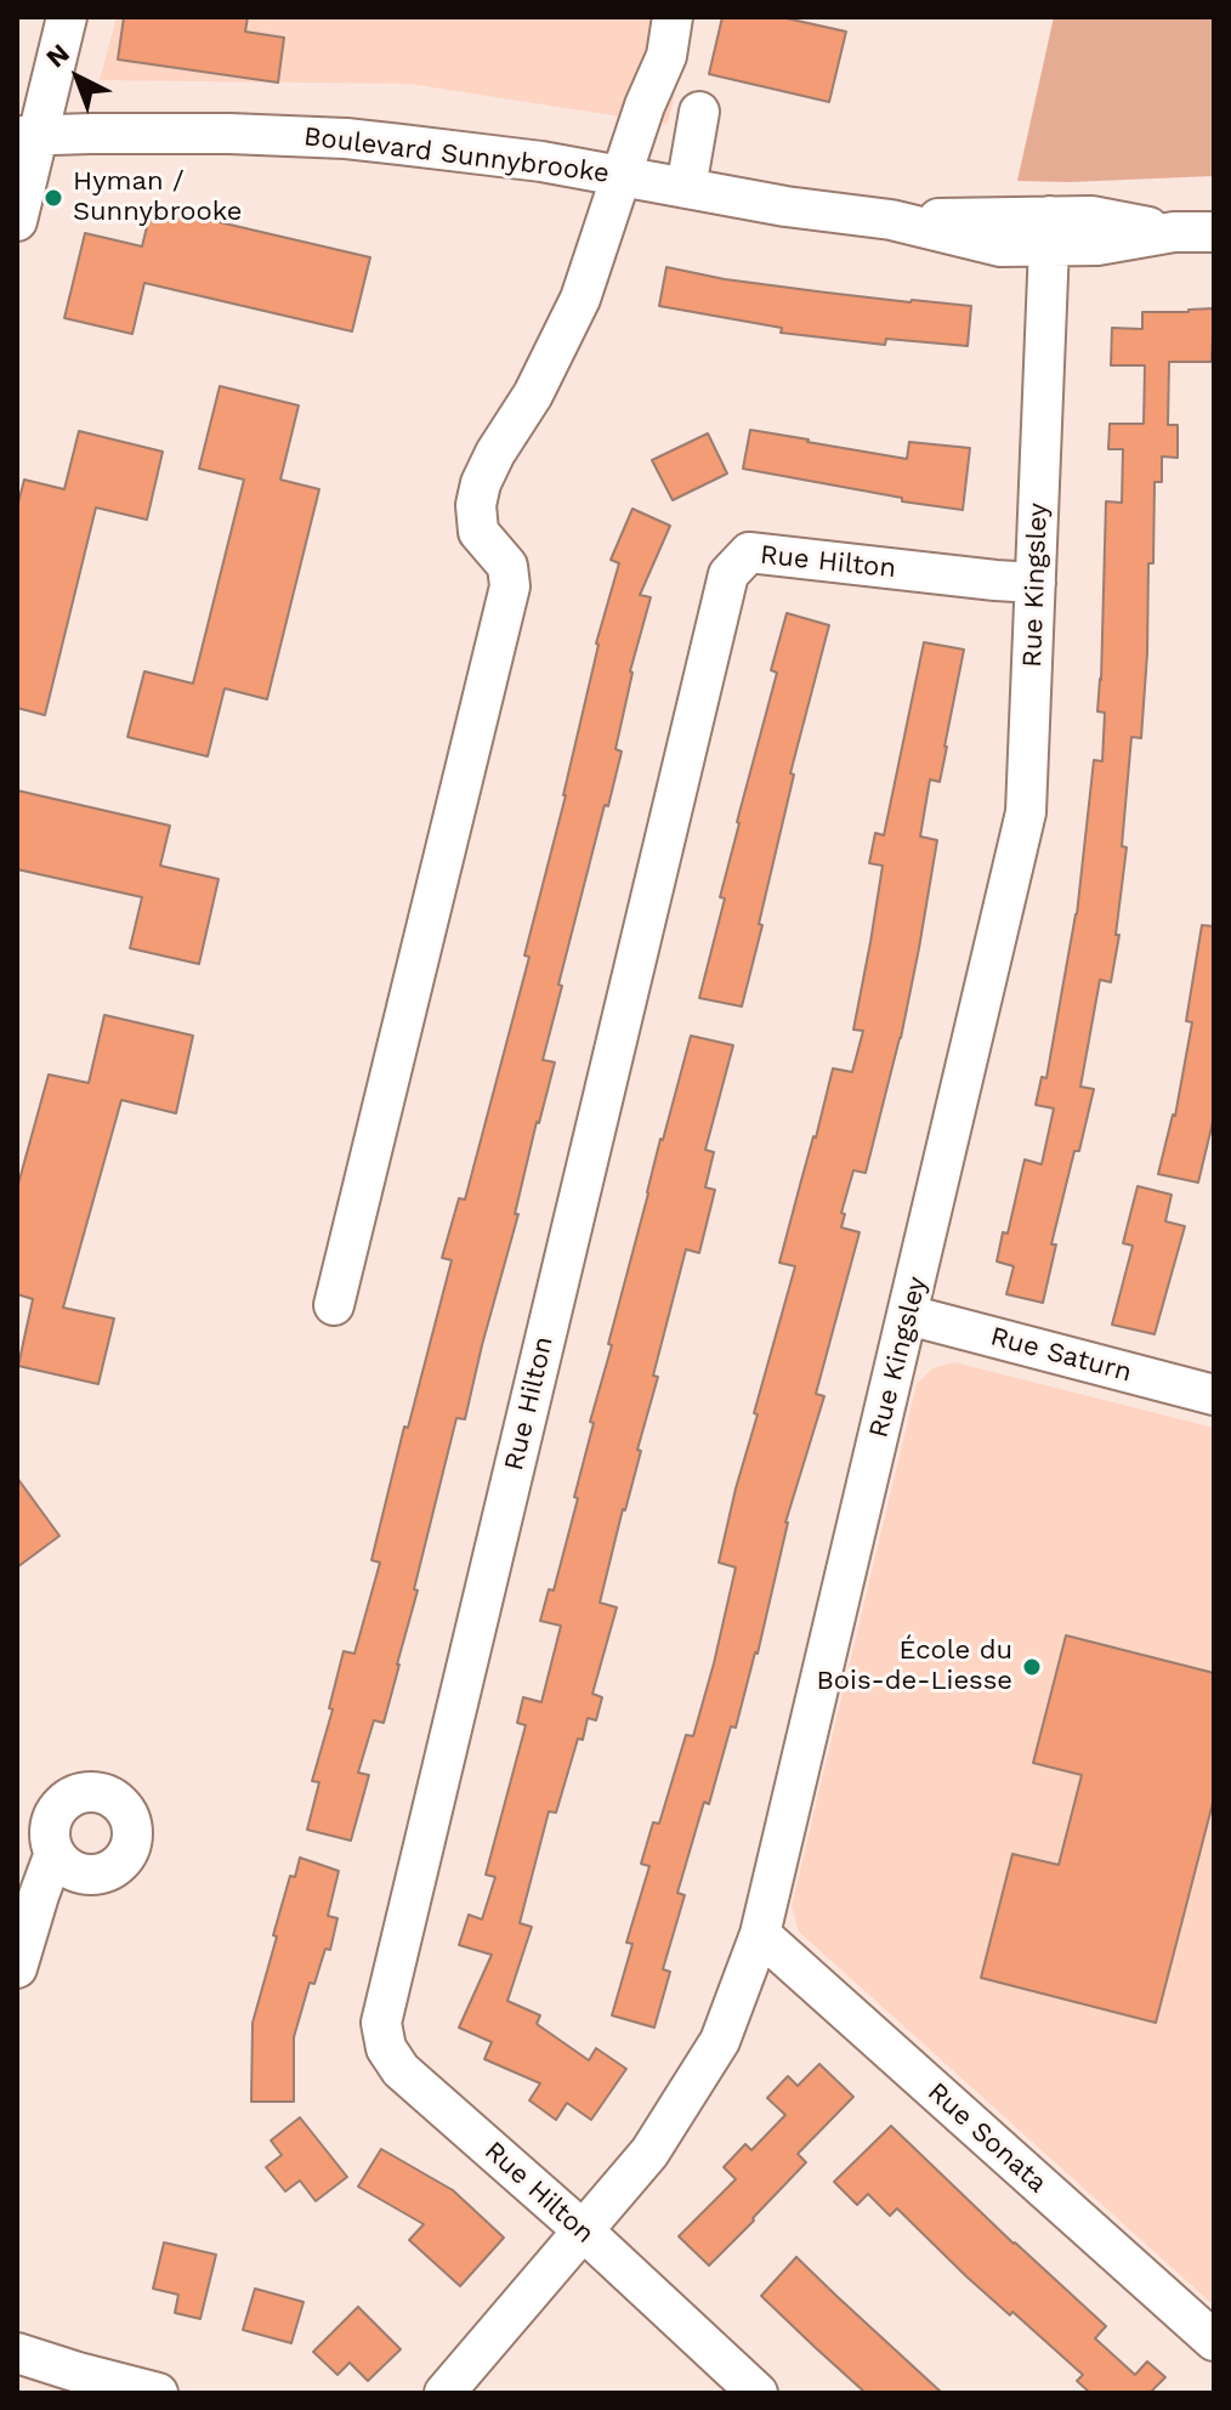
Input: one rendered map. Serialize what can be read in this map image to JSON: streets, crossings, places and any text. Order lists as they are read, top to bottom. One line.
{"streets":{"street":["Boulevard Sunnybrooke","Rue Hilton","Rue Kingsley","Rue Saturn","Rue Sonata"]},"crossings":[["Boulevard Sunnybrooke","Rue Kingsley"],["Rue Hilton","Rue Kingsley"],["Rue Kingsley","Rue Saturn"],["Rue Kingsley","Rue Sonata"]],"places":["Hyman / Sunnybrooke","École du Bois-de-Liesse"],"north":"top left"}
